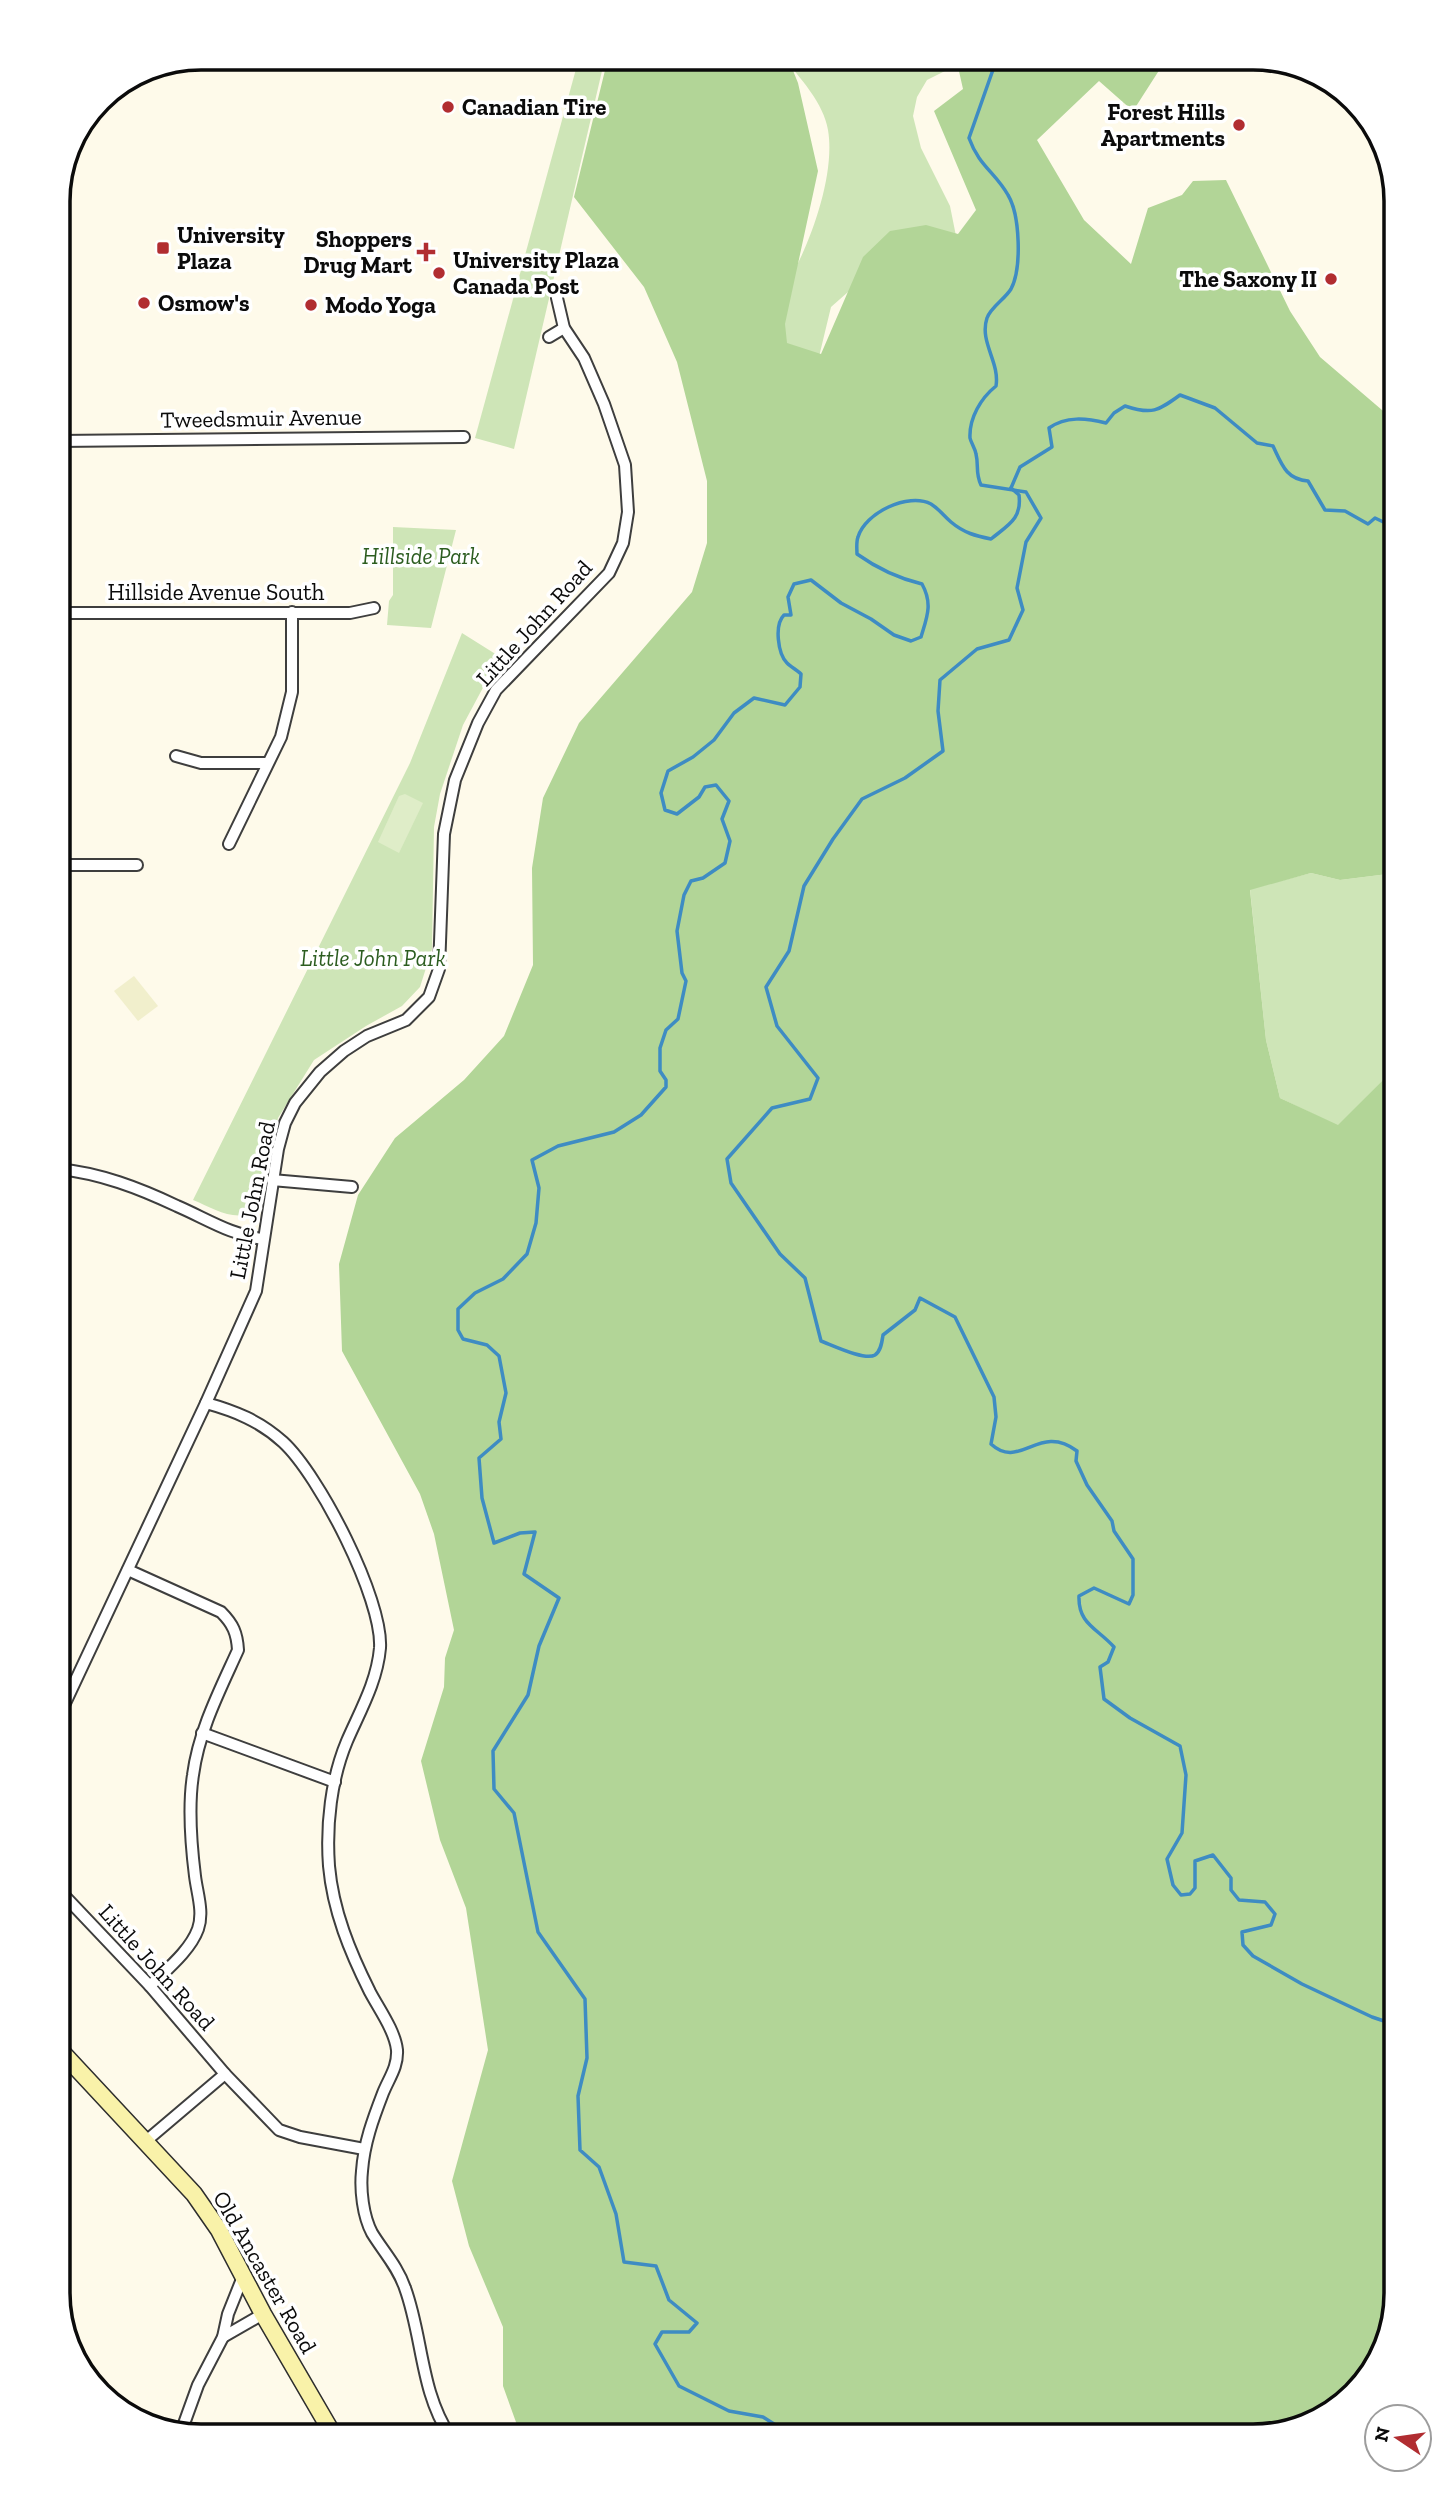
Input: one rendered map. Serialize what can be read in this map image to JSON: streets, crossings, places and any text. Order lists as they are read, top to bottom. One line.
{"streets":{"street":["Tweedsmuir Avenue","Hillside Avenue South","Little John Road","Old Ancaster Road"]},"parks":["Hillside Park","Little John Park"],"places":{"other":["Canadian Tire","Forest Hills Apartments","University Plaza Canada Post","The Saxony II","Osmow's","Modo Yoga"],"transit":["University Plaza"],"health":["Shoppers Drug Mart"]},"north":"left"}
